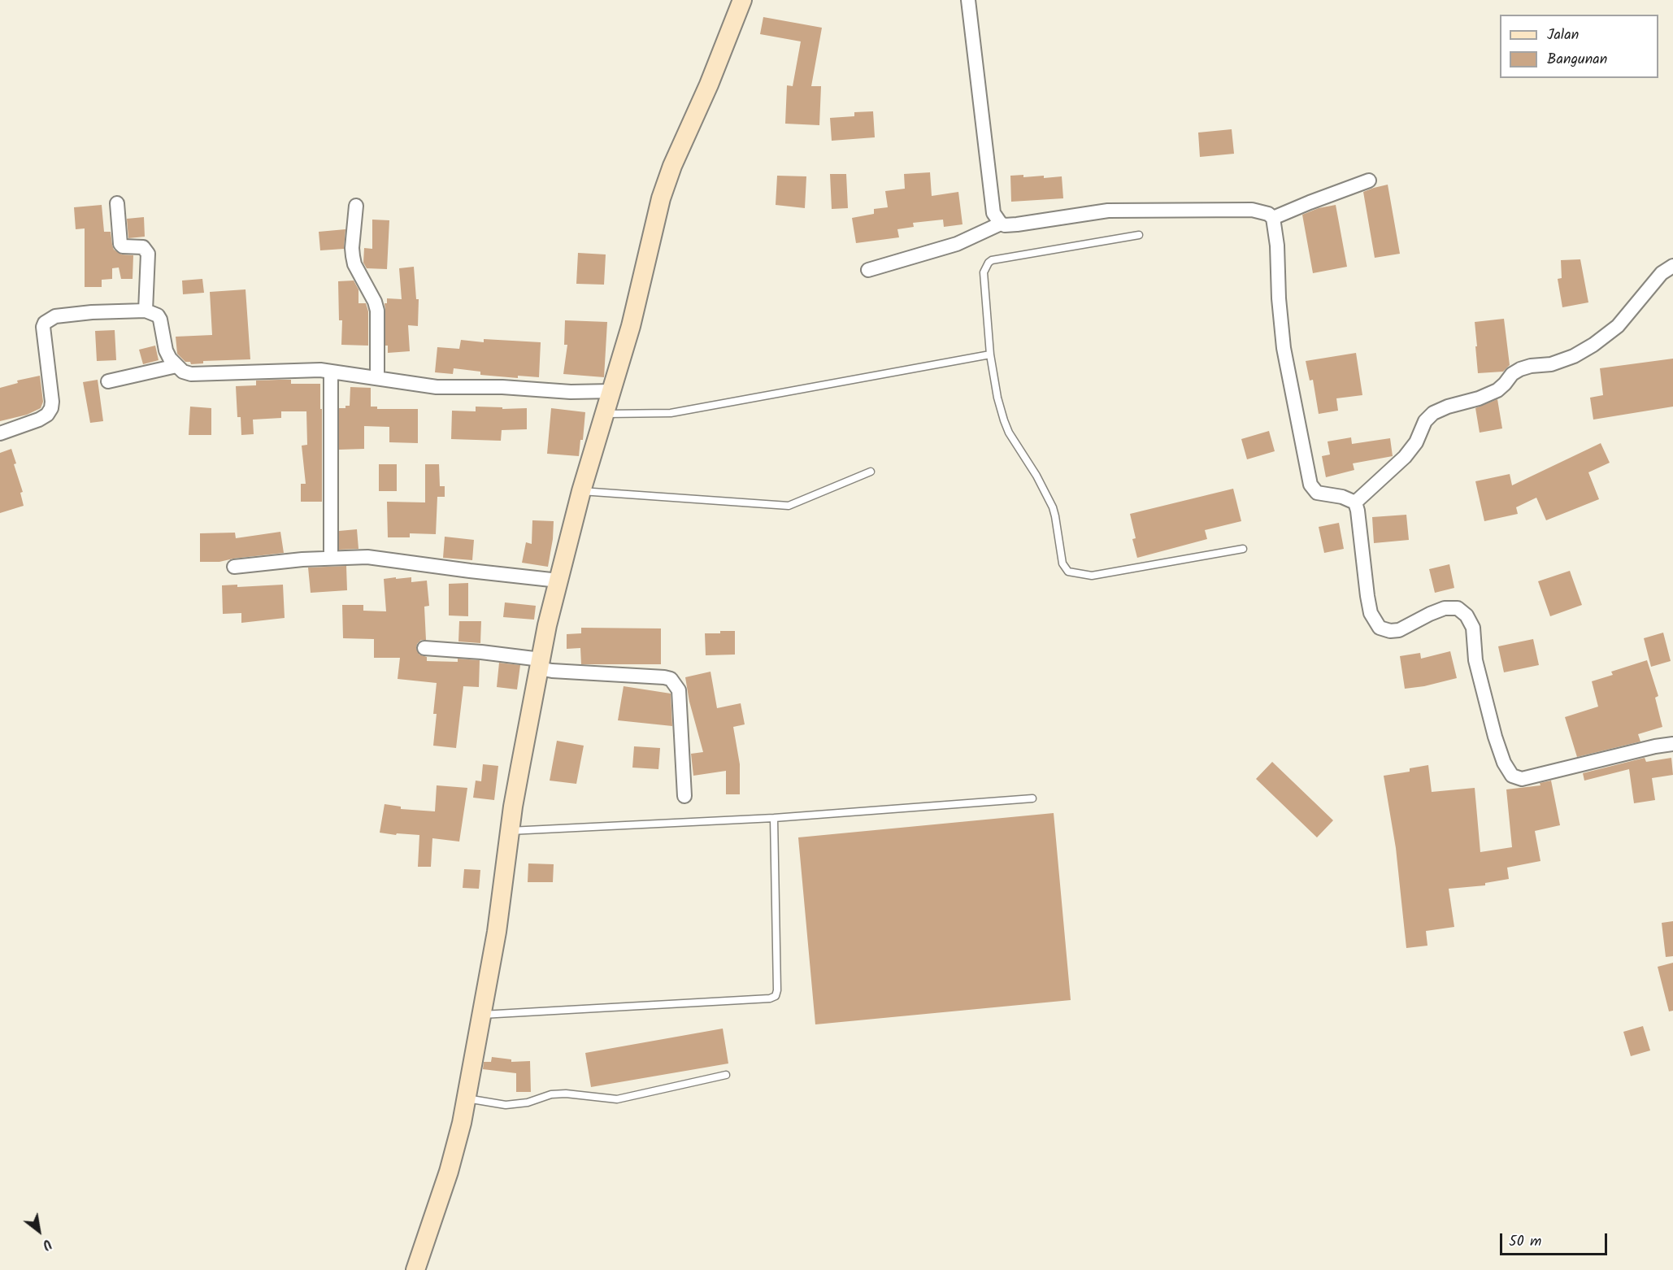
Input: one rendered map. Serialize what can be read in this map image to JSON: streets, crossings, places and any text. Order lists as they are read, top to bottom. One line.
{"legend":["Jalan","Bangunan"],"scale_bar":"50 m","north":"bottom right"}
